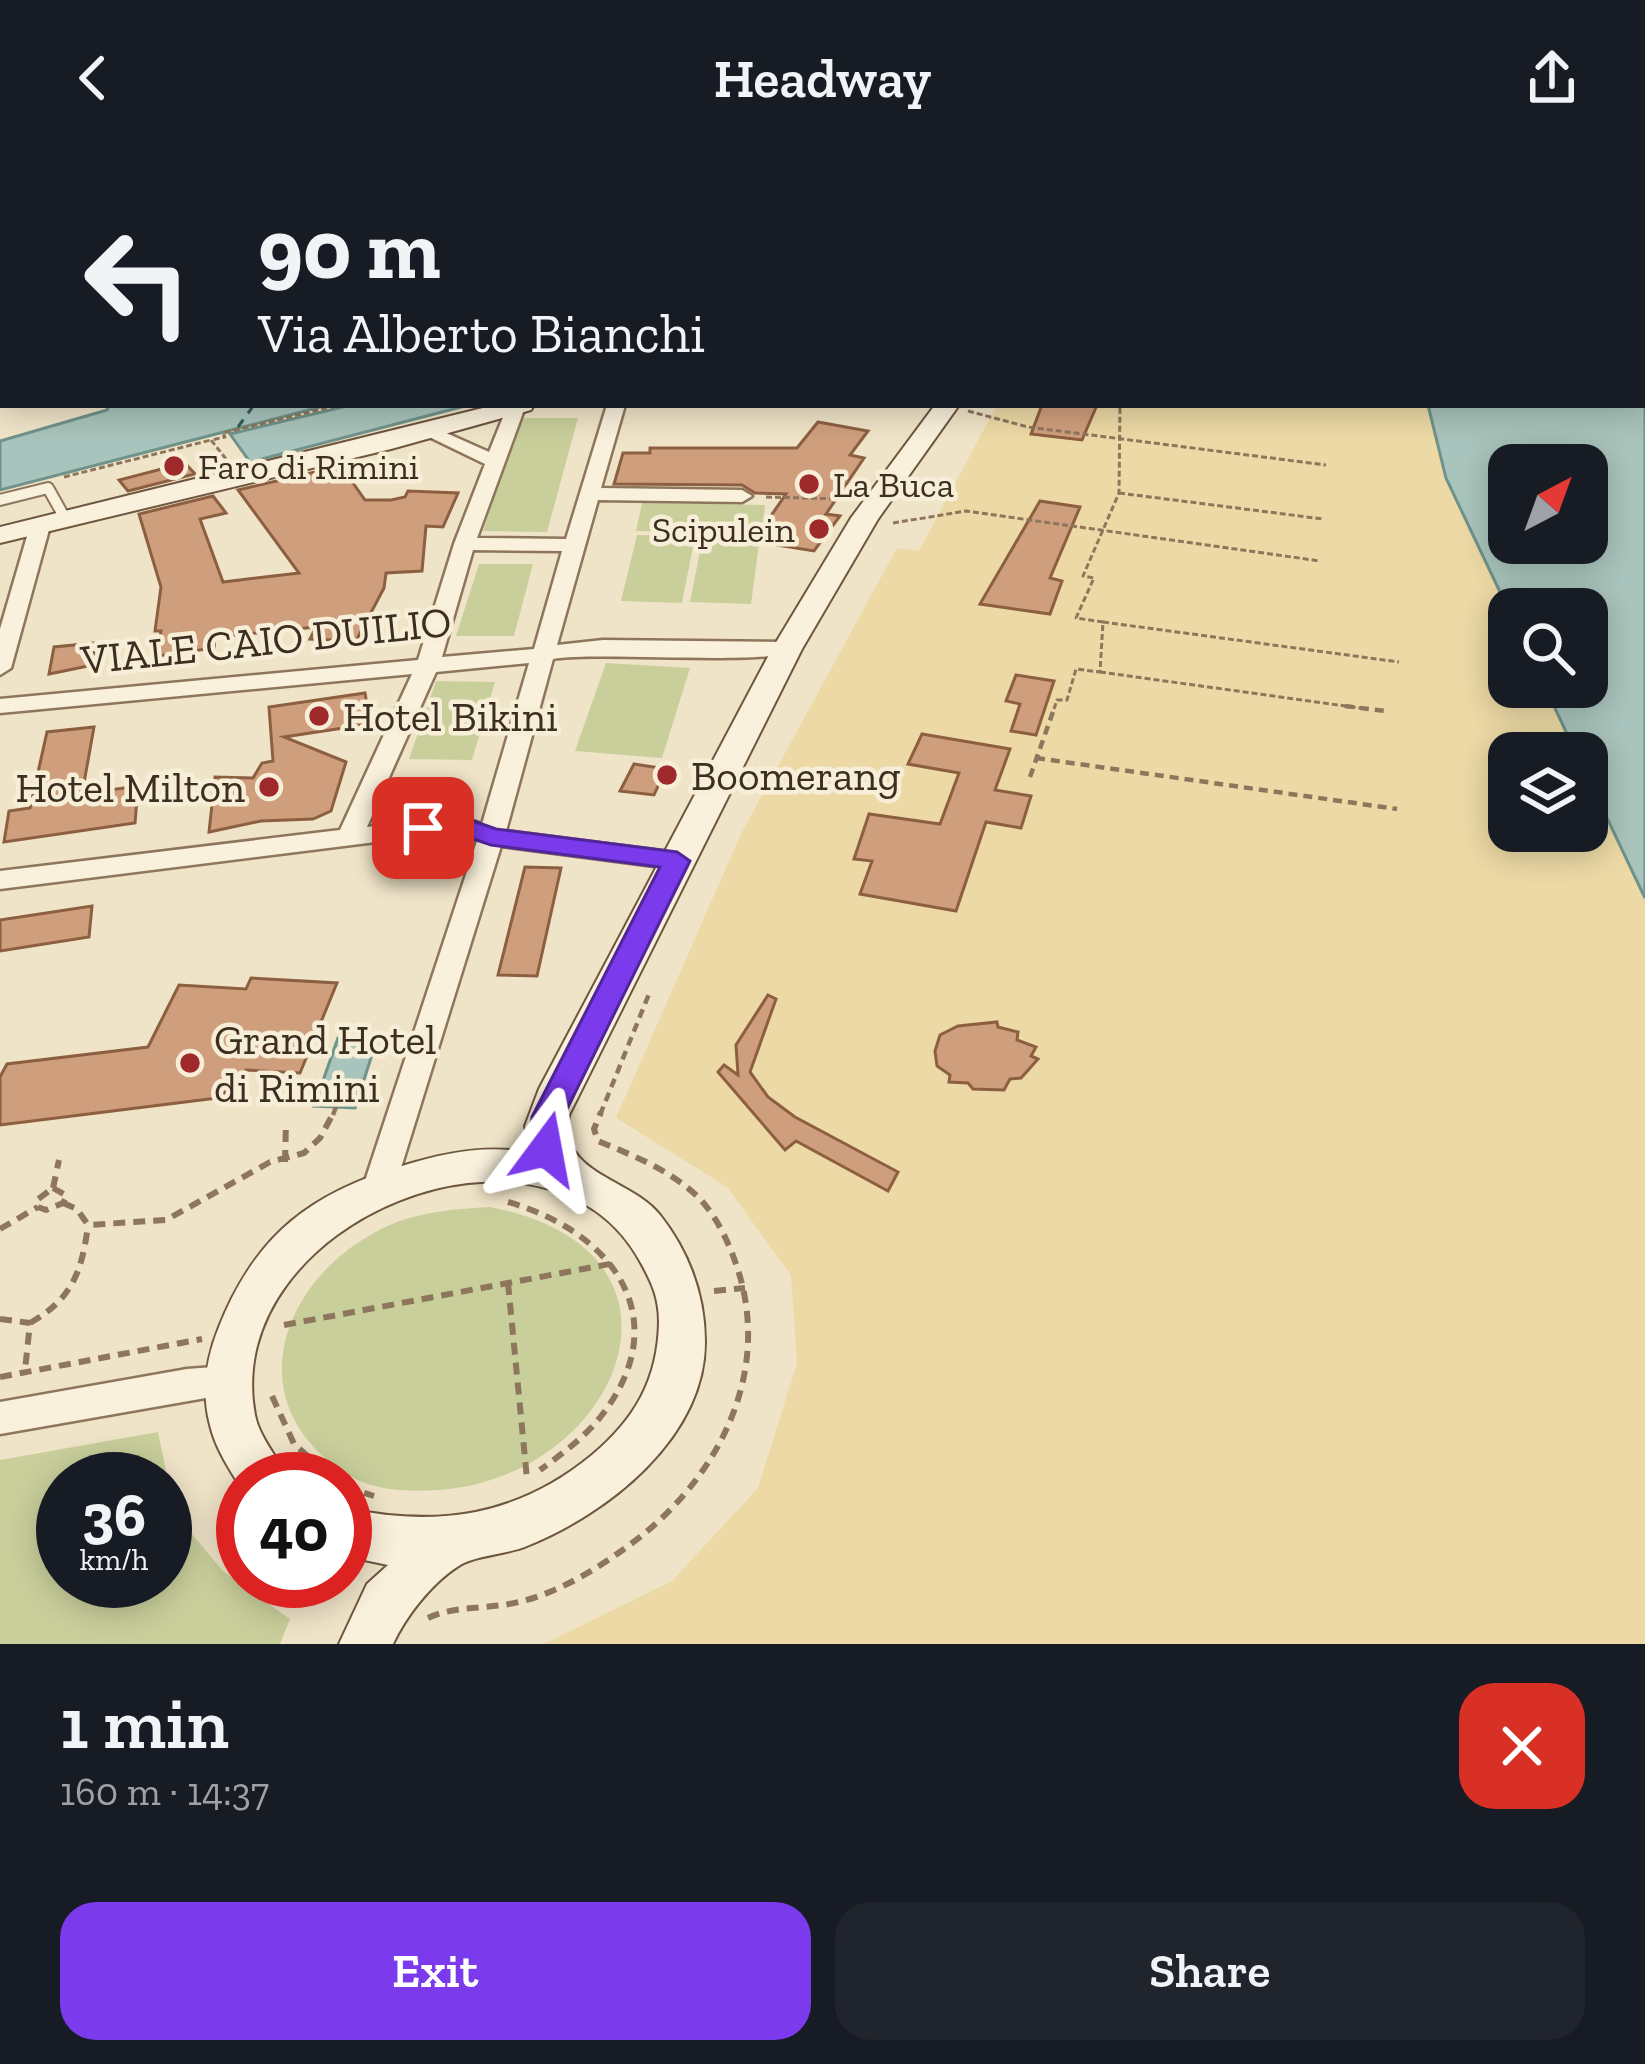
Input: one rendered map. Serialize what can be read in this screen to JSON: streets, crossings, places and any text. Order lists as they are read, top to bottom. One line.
{"streets":{"street":["VIALE CAIO DUILIO"]},"places":["Faro di Rimini","La Buca","Scipulein","Hotel Bikini","Boomerang","Hotel Milton","Grand Hotel di Rimini"],"north":"top right","page":{"header":"Headway","turn":["90 m","Via Alberto Bianchi"],"speed":"36 km/h","limit":"40","heading":["1 min","160 m · 14:37"],"buttons":["Exit","Share"]}}
